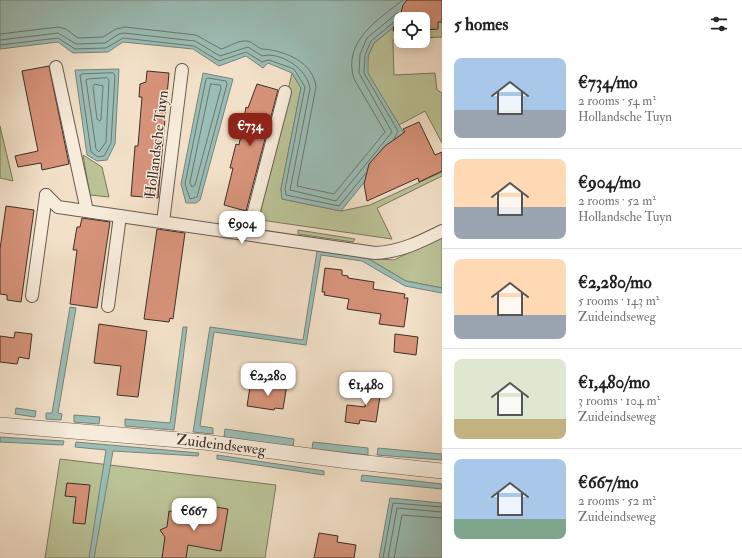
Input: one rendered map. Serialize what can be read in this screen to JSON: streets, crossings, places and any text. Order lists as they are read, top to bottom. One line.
{"streets":{"street":["Hollandsche Tuyn","Zuideindseweg"]},"page":{"heading":"5 homes","list":[{"name":"€734/mo","note":"2 rooms · 54 m² · Hollandsche Tuyn"},{"name":"€904/mo","note":"2 rooms · 52 m² · Hollandsche Tuyn"},{"name":"€2,280/mo","note":"5 rooms · 143 m² · Zuideindseweg"},{"name":"€1,480/mo","note":"3 rooms · 104 m² · Zuideindseweg"},{"name":"€667/mo","note":"2 rooms · 52 m² · Zuideindseweg"}],"price":["€734","€904","€2,280","€1,480","€667"]}}
